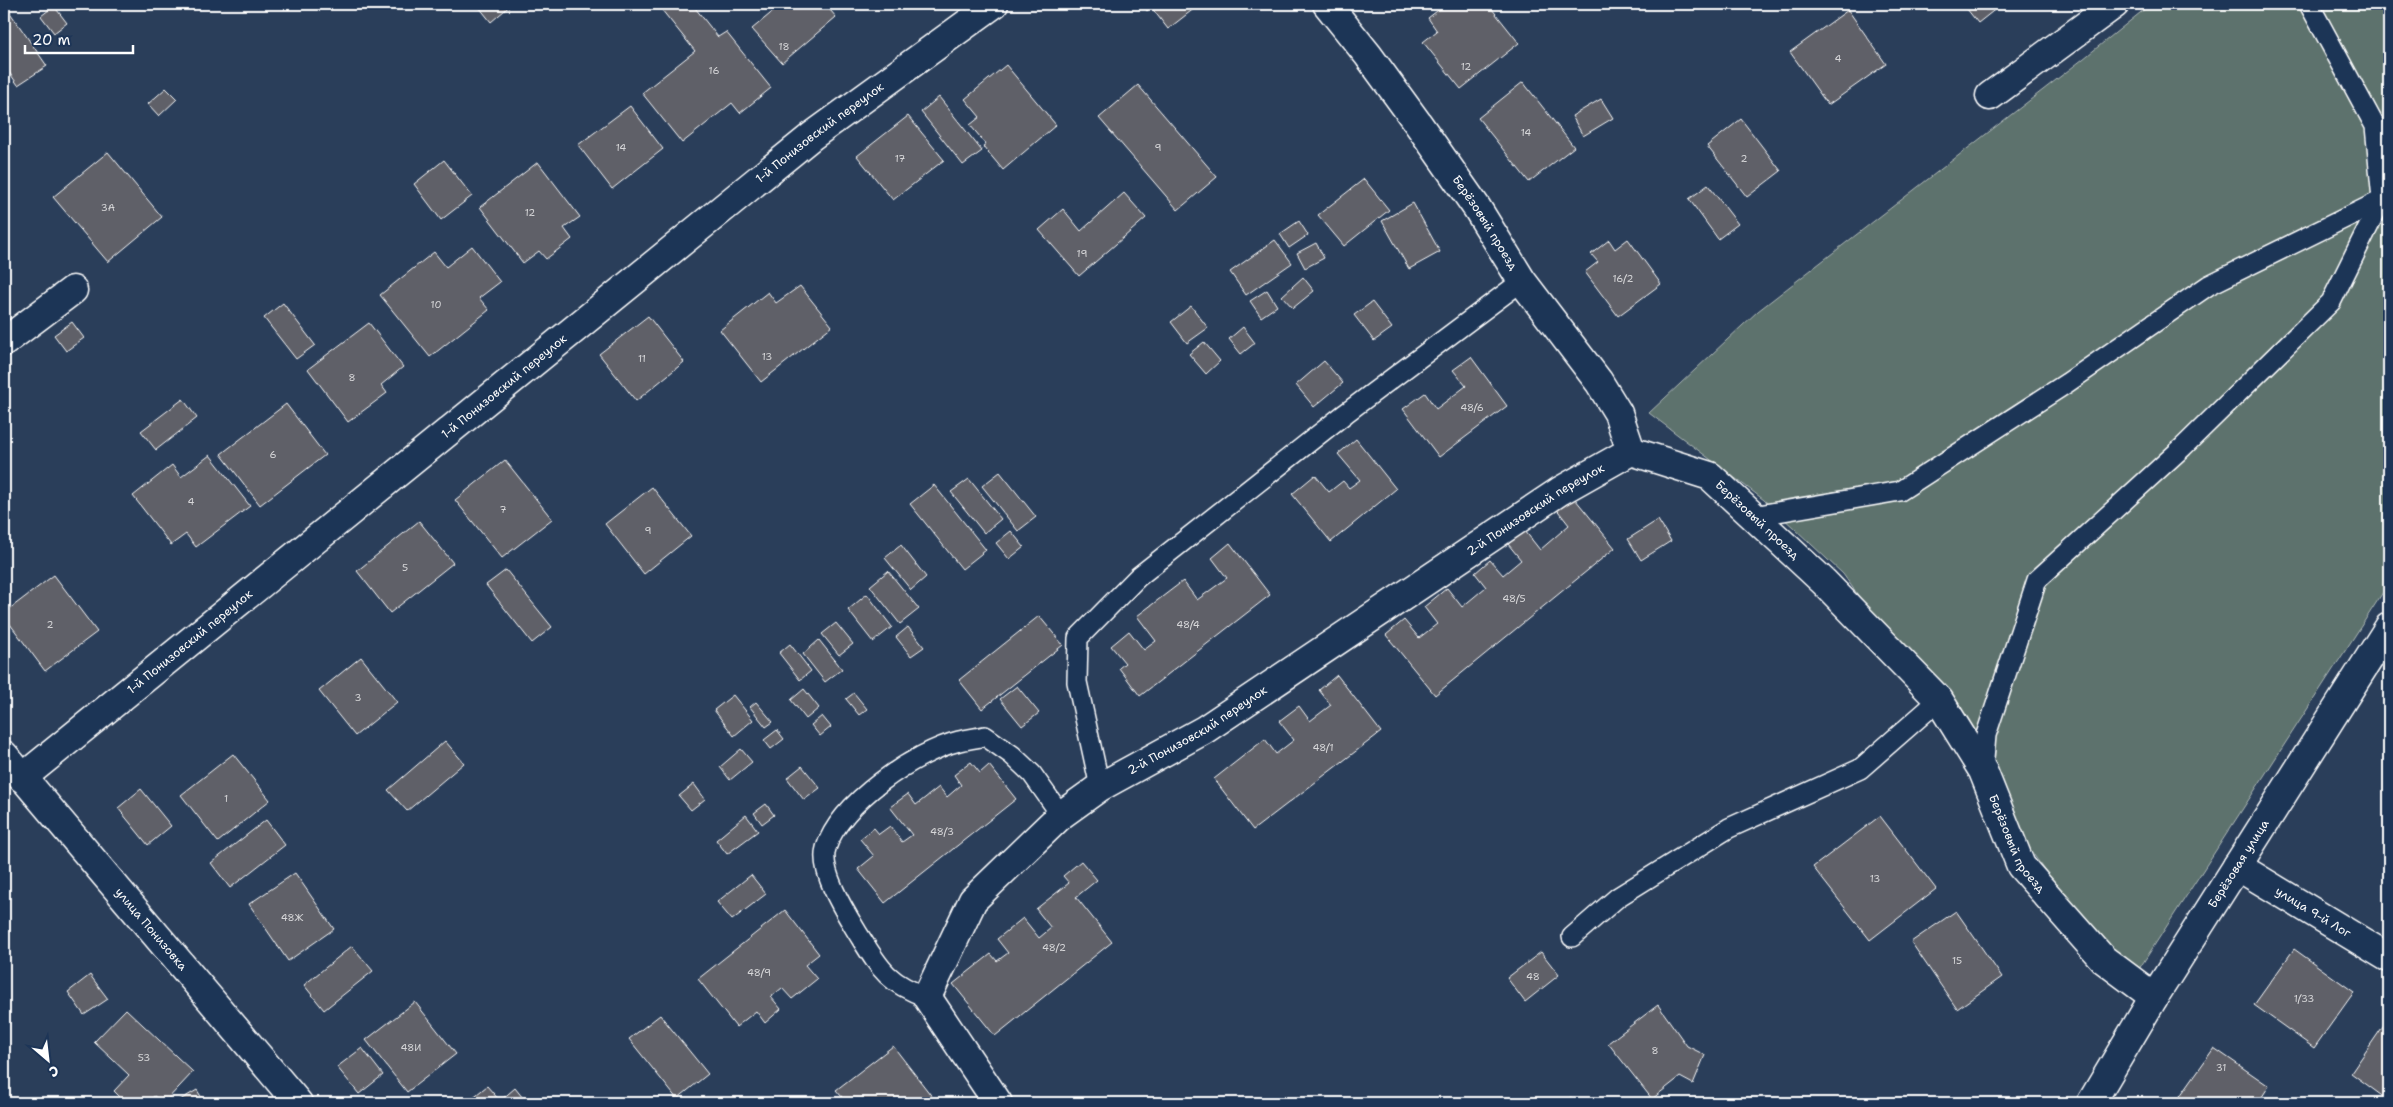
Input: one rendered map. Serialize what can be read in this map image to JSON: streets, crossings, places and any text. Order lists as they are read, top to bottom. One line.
{"streets":{"street":["1-й Понизовский переулок","Берёзовый проезд","2-й Понизовский переулок","Берёзовая улица","улица 9-й Лог","улица Понизовка"]},"crossings":[["1-й Понизовский переулок","улица Понизовка"],["Берёзовый проезд","2-й Понизовский переулок"],["Берёзовый проезд","Берёзовая улица"],["Берёзовая улица","улица 9-й Лог"]],"house_numbers":["18","4","12","16","14","14","9","17","2","3А","12","19","16/2","10","13","11","8","48/6","6","4","7","9","5","48/5","2","48/4","3","48/1","1","48/3","13","48Ж","48/2","15","48/9","48","1/33","48И","8","53","31"],"scale_bar":"20 m","north":"bottom right"}
